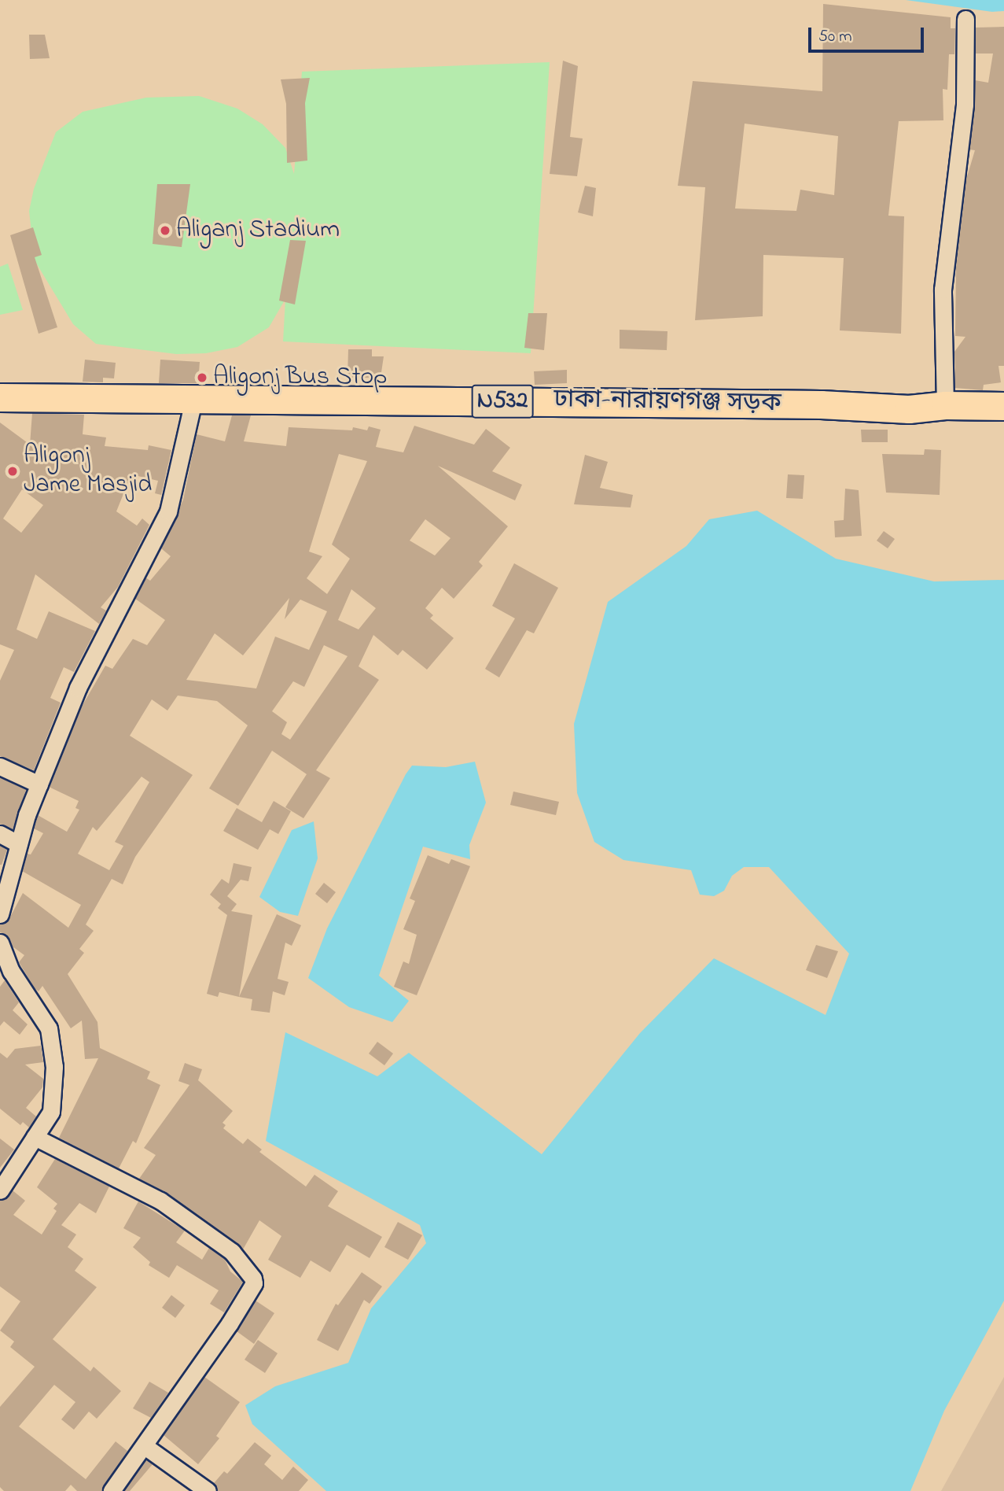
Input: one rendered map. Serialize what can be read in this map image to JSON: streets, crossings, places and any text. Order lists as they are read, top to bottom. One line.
{"streets":{"highway":["N532","ঢাকা-নারায়ণগঞ্জ সড়ক"]},"places":["Aliganj Stadium","Aligonj Bus Stop","Aligonj Jame Masjid"],"scale_bar":"50 m"}
